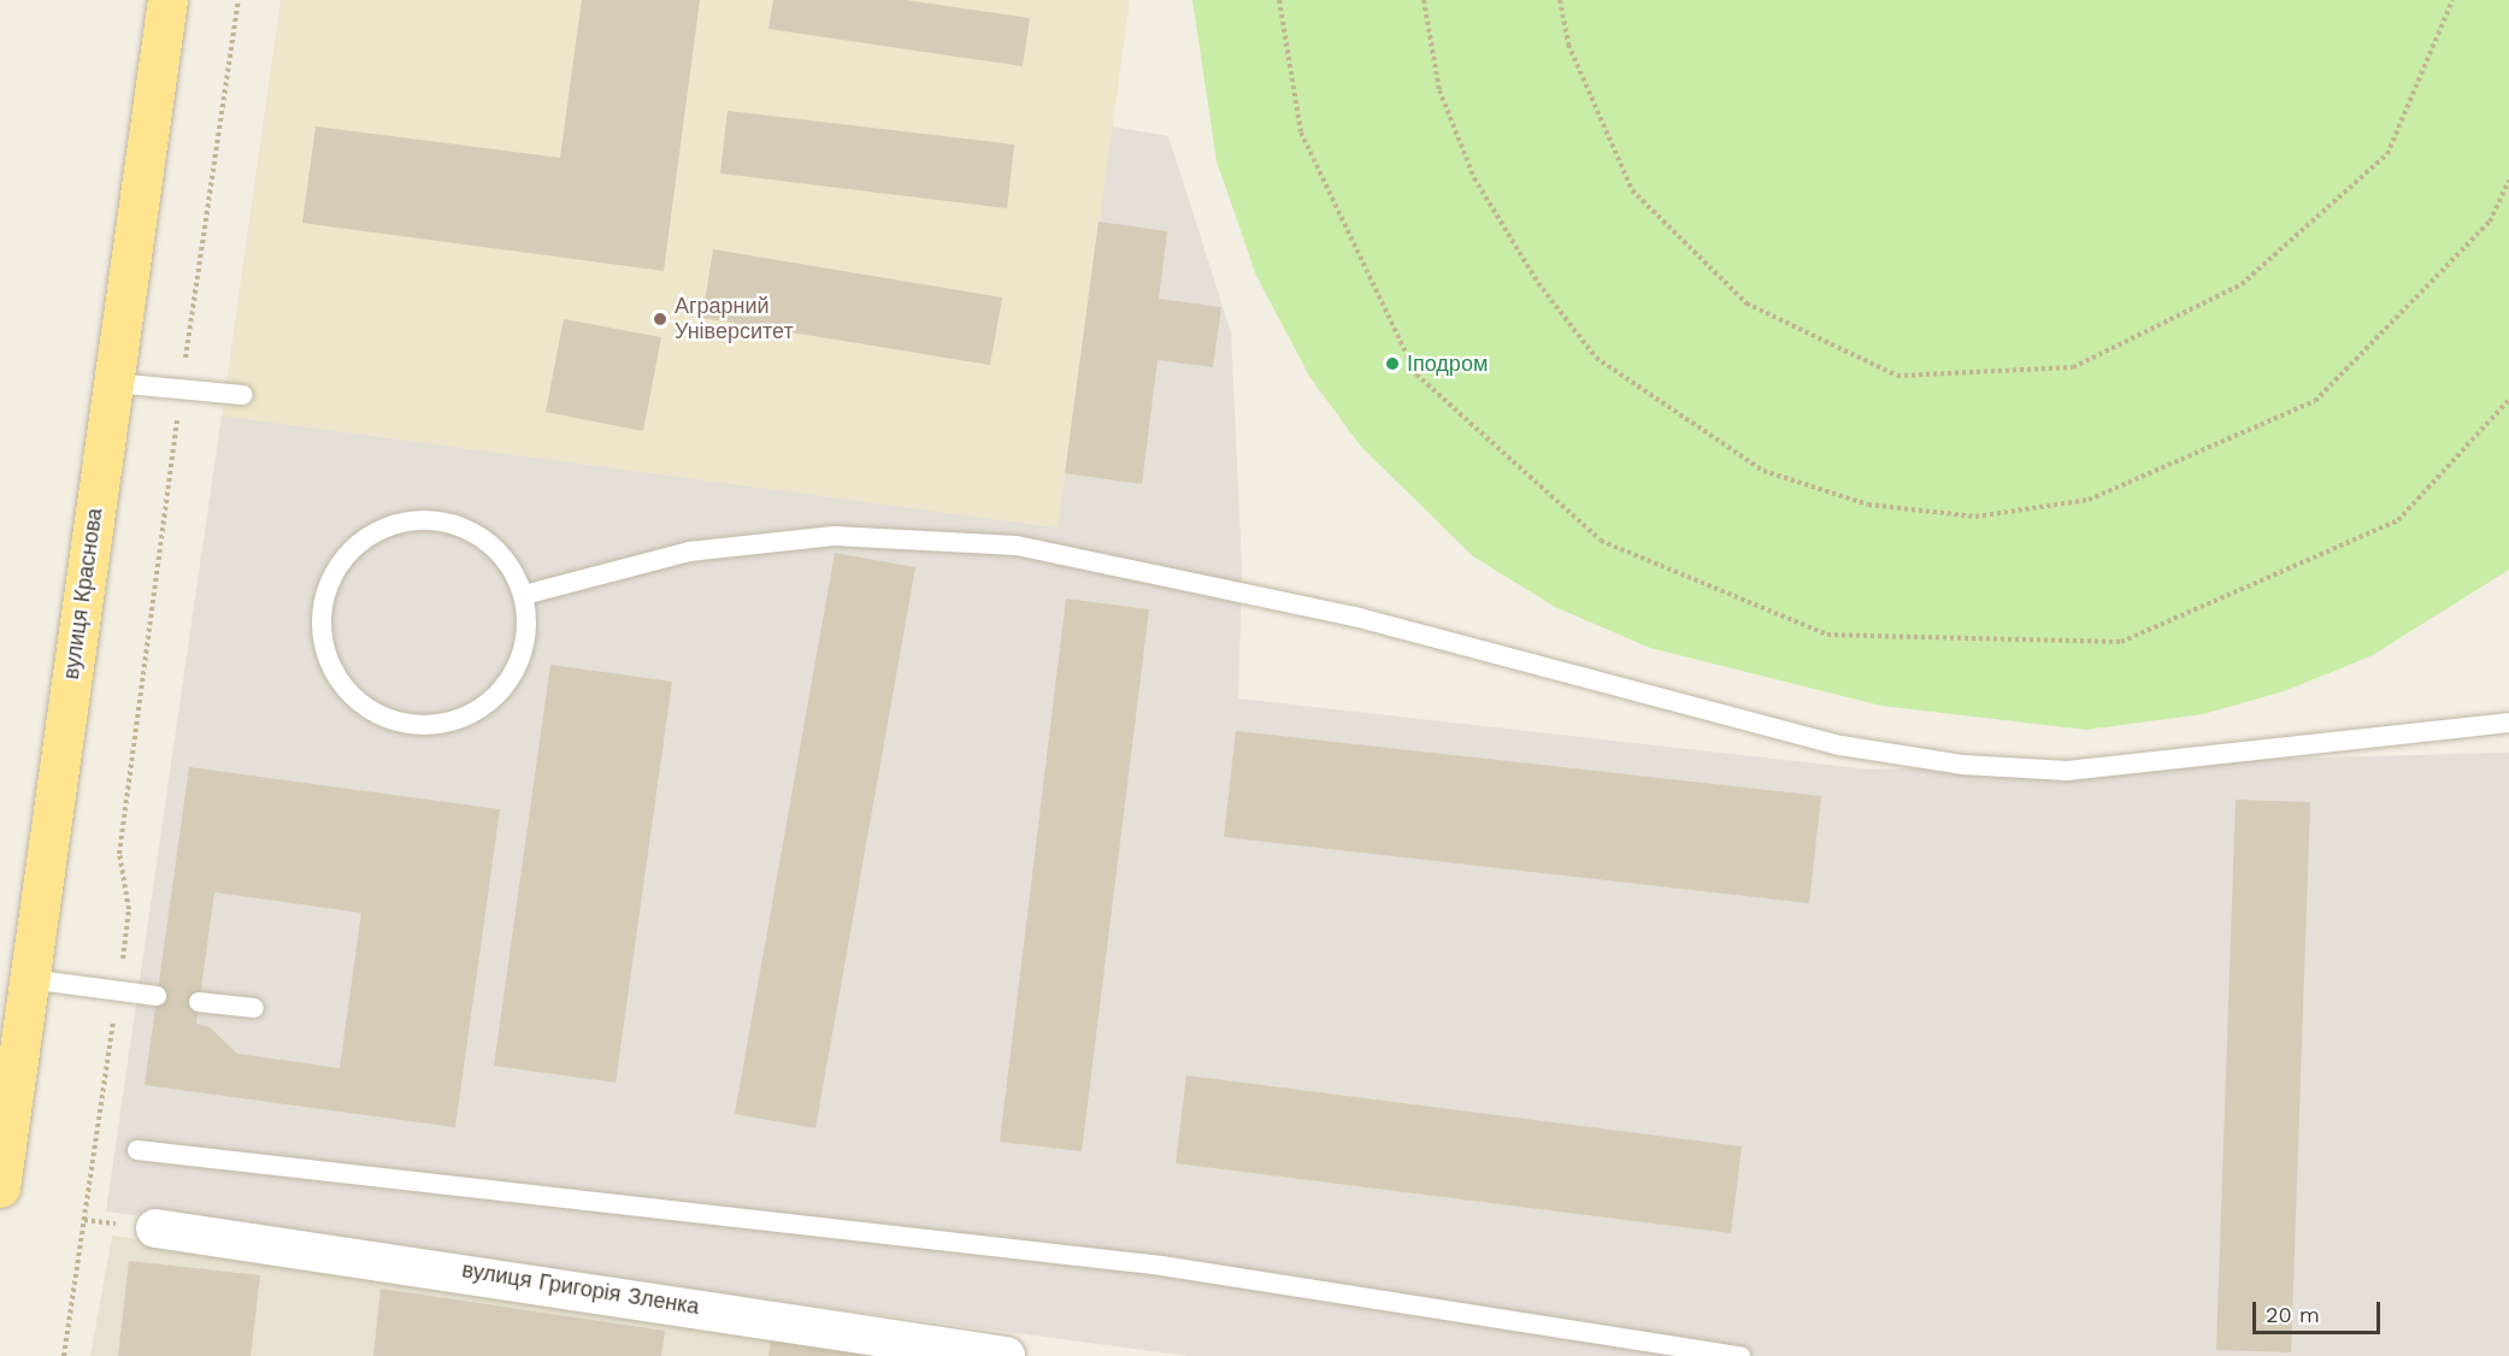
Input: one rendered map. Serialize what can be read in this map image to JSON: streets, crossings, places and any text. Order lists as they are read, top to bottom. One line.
{"streets":{"main road":["вулиця Краснова"],"street":["вулиця Григорія Зленка"]},"places":["Аграрний Університет","Іподром"],"scale_bar":"20 m"}
